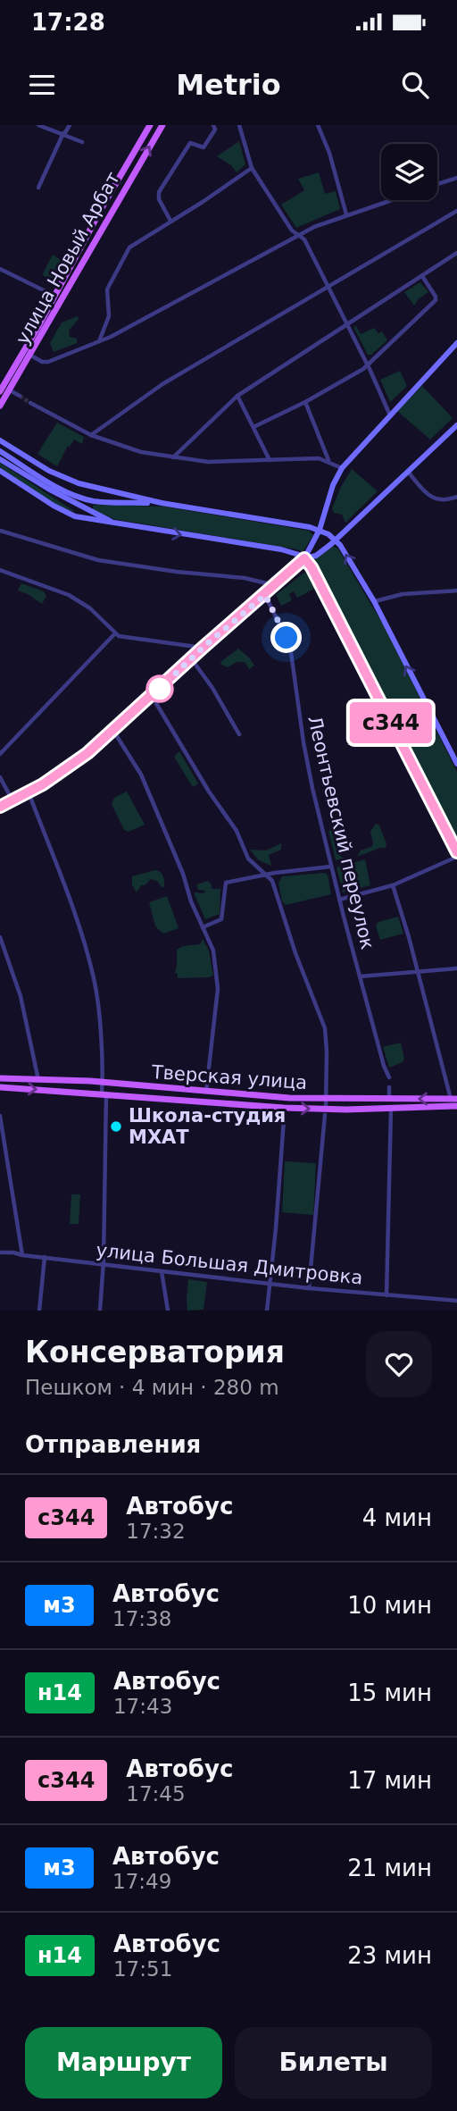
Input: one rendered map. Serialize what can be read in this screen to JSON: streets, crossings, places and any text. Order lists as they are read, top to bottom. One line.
{"streets":{"main road":["улица Новый Арбат","Тверская улица"],"street":["Леонтьевский переулок","улица Большая Дмитровка"]},"places":["Школа-студия МХАТ"],"lines":["bus line с344"],"page":{"status":"17:28","header":"Metrio","on_map":"с344","heading":[["Консерватория","Пешком · 4 мин · 280 m"],"Отправления"],"list":[{"mark":"с344","name":"Автобус","note":"17:32","value":"4 мин"},{"mark":"м3","name":"Автобус","note":"17:38","value":"10 мин"},{"mark":"н14","name":"Автобус","note":"17:43","value":"15 мин"},{"mark":"с344","name":"Автобус","note":"17:45","value":"17 мин"},{"mark":"м3","name":"Автобус","note":"17:49","value":"21 мин"},{"mark":"н14","name":"Автобус","note":"17:51","value":"23 мин"}],"buttons":["Маршрут","Билеты"]}}
